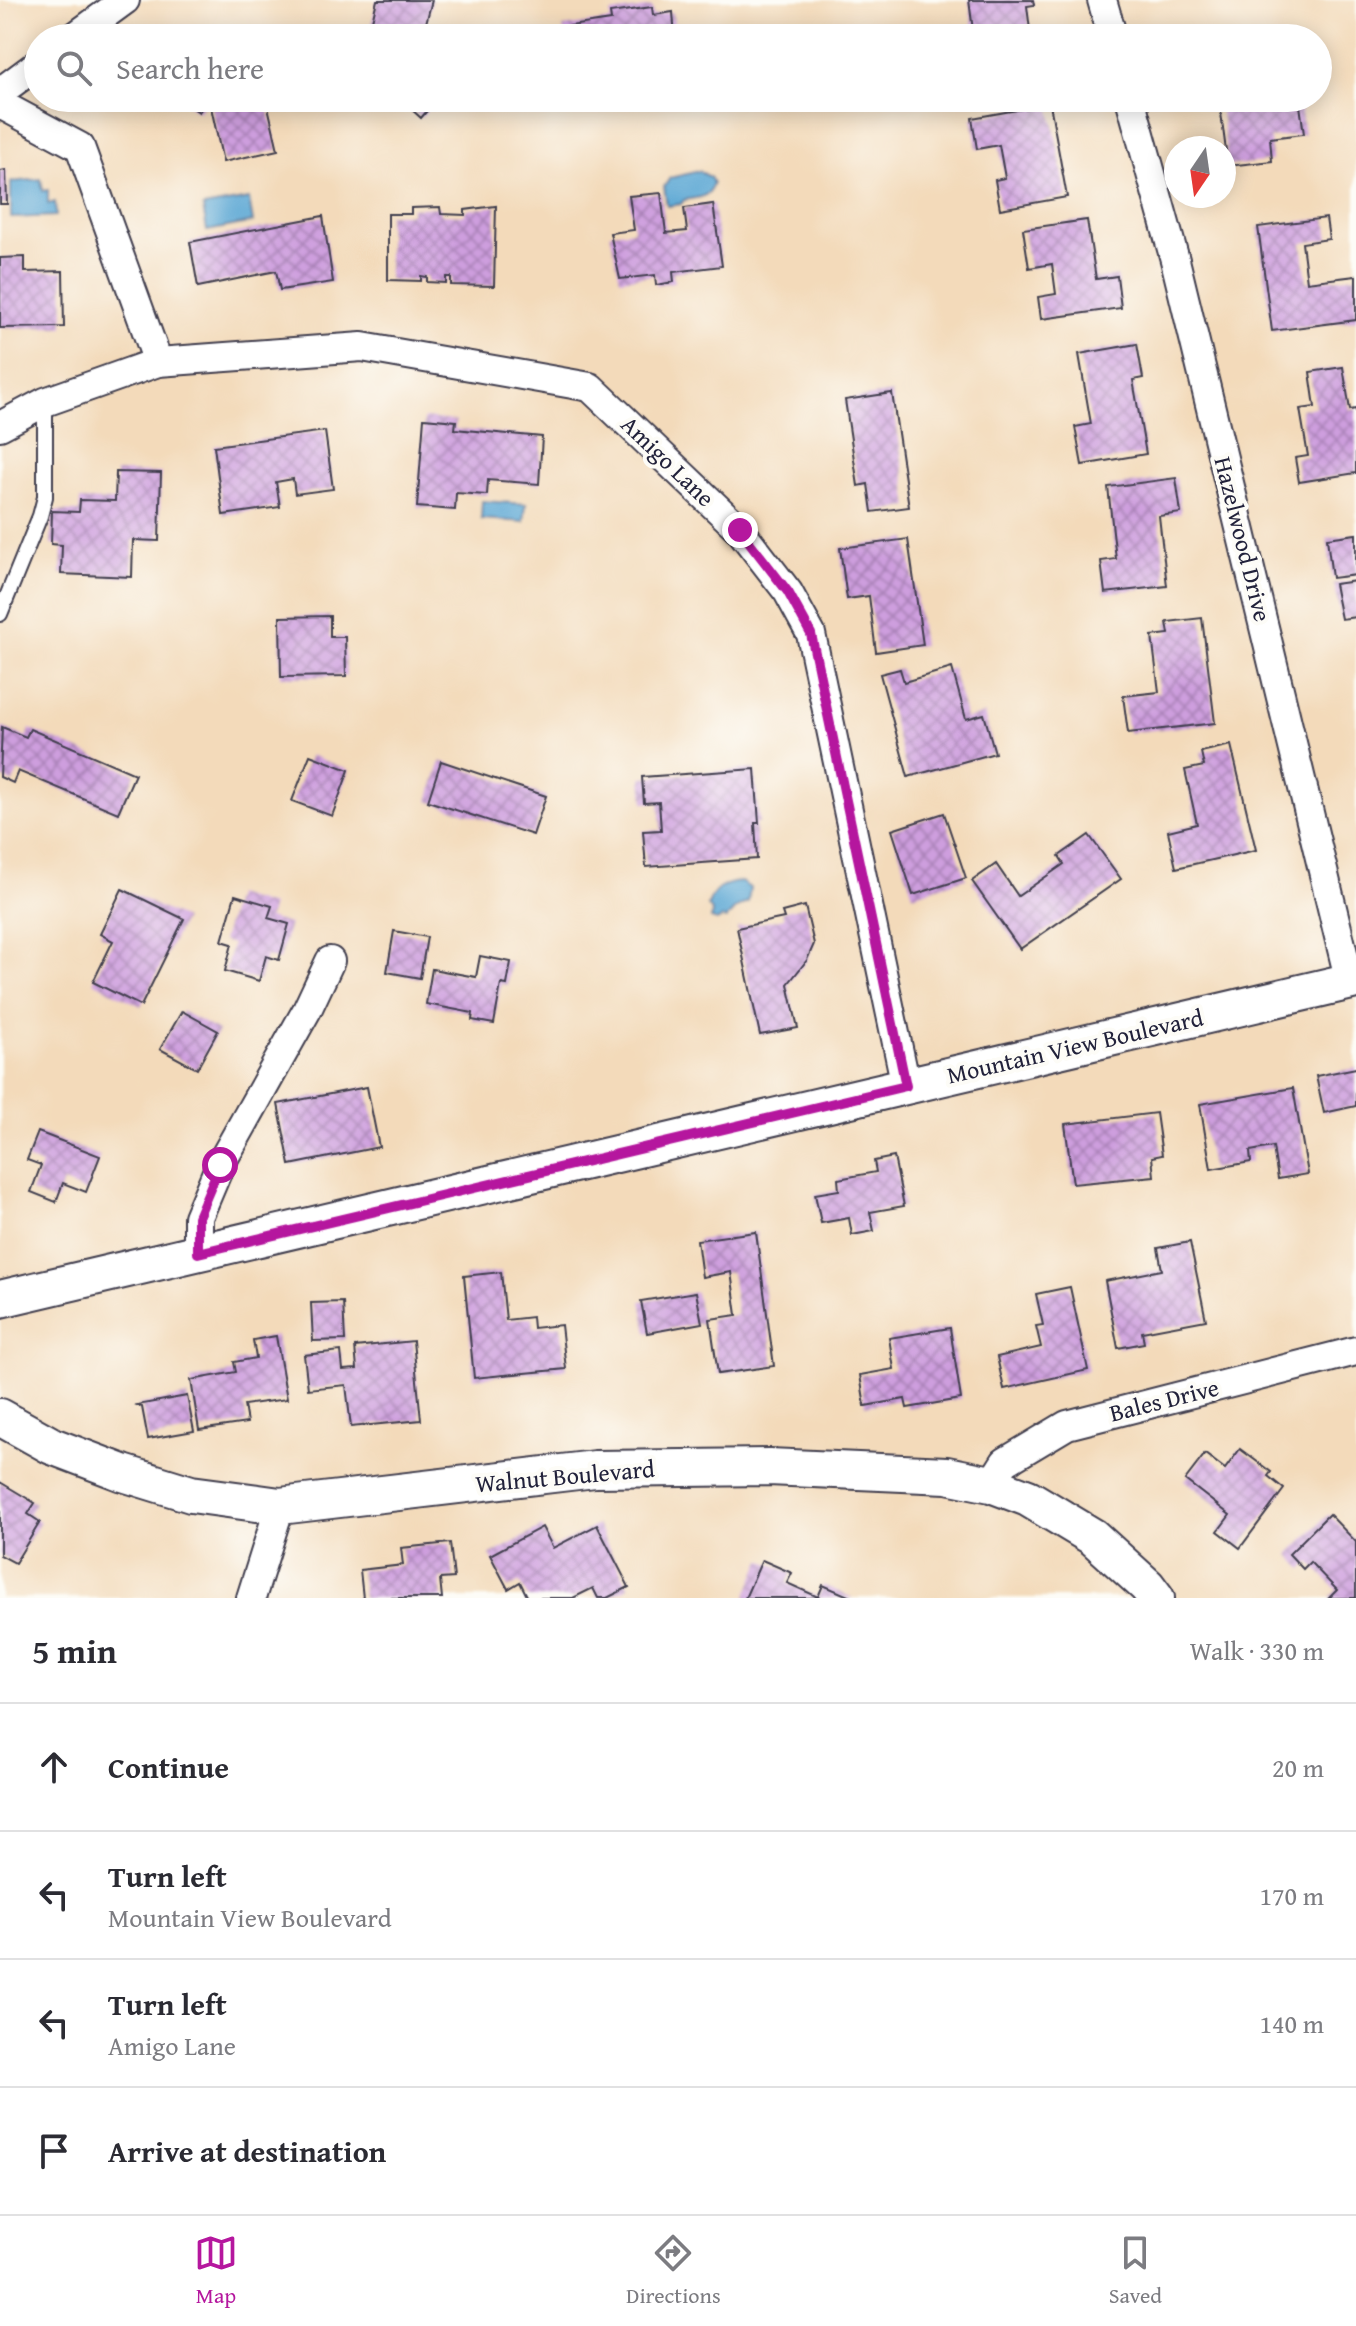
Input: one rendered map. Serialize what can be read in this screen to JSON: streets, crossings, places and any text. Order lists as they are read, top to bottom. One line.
{"streets":{"street":["Amigo Lane","Hazelwood Drive","Mountain View Boulevard","Bales Drive","Walnut Boulevard"]},"crossings":[["Amigo Lane","Mountain View Boulevard"],["Hazelwood Drive","Mountain View Boulevard"],["Bales Drive","Walnut Boulevard"]],"north":"bottom","page":{"search":"Search here","heading":["5 min","Walk · 330 m"],"list":[["Continue","20 m"],["Turn left","Mountain View Boulevard","170 m"],["Turn left","Amigo Lane","140 m"],"Arrive at destination"],"nav":["Map","Directions","Saved"]}}
